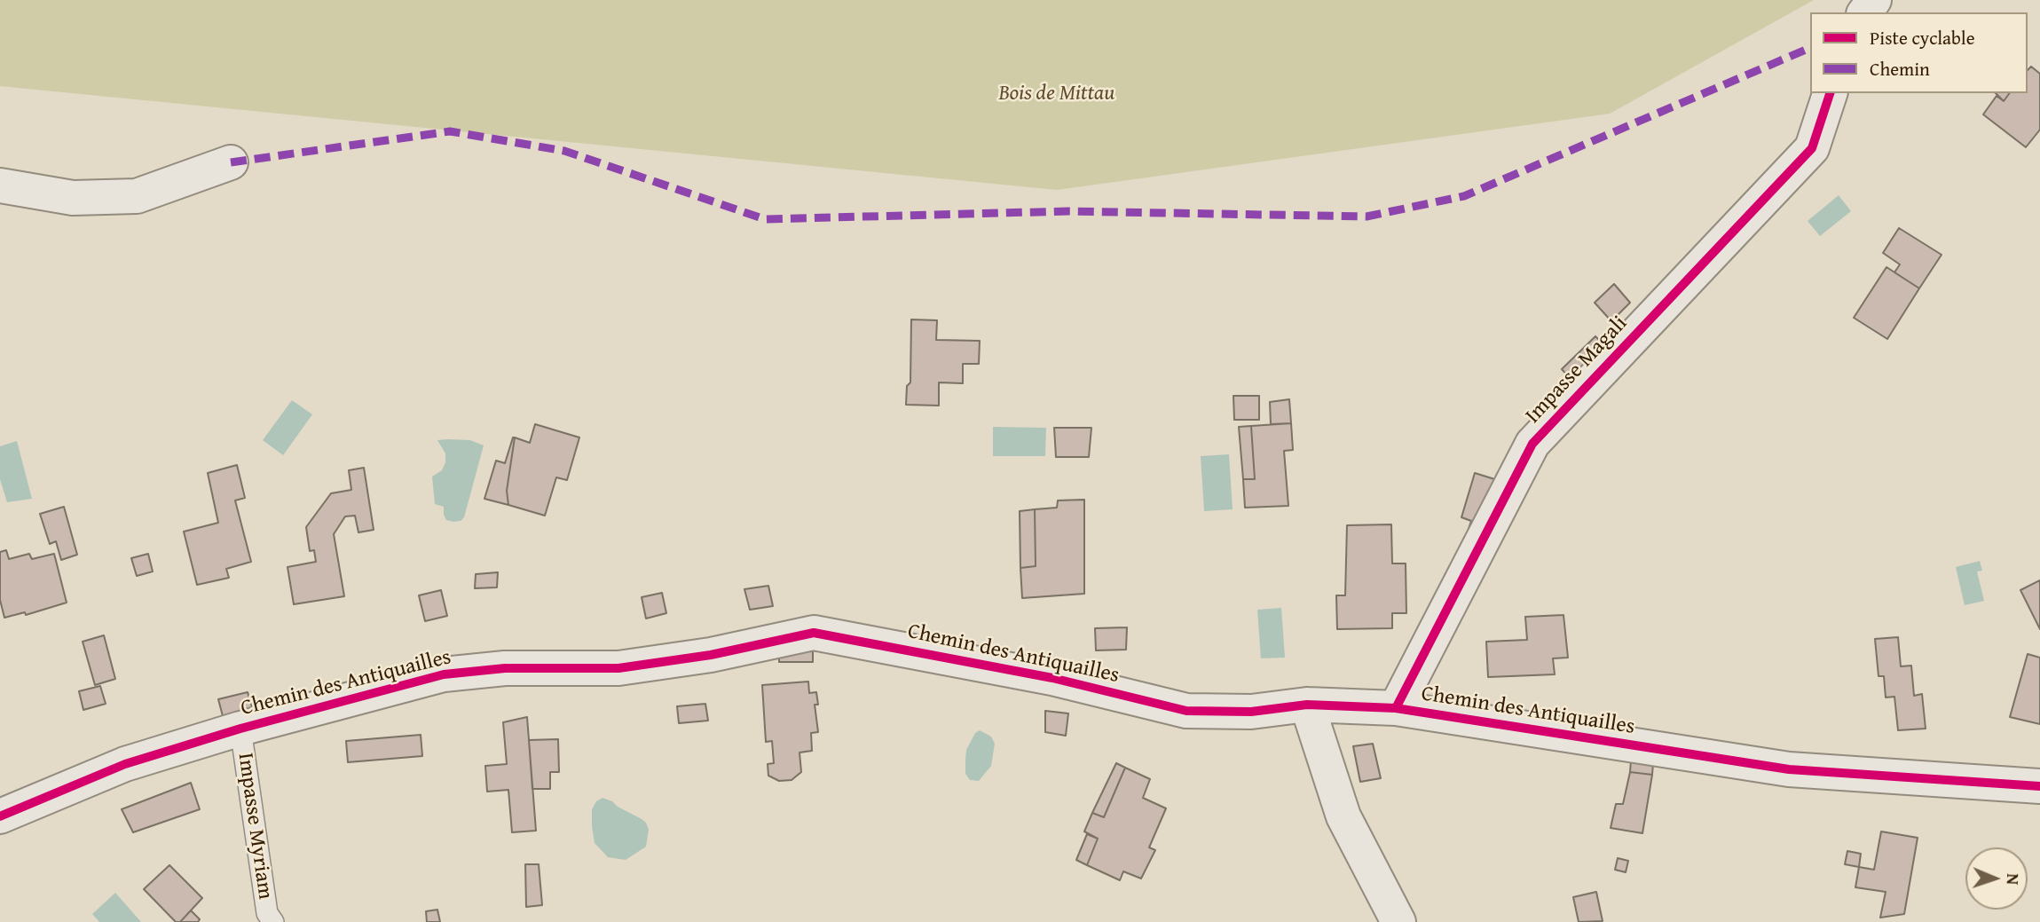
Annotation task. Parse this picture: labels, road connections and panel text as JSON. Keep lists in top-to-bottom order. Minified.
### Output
{"streets":{"street":["Impasse Magali","Chemin des Antiquailles"],"lane":["Impasse Myriam"]},"crossings":[["Impasse Magali","Chemin des Antiquailles"],["Chemin des Antiquailles","Impasse Myriam"]],"parks":["Bois de Mittau"],"legend":["Piste cyclable","Chemin"],"north":"right"}
